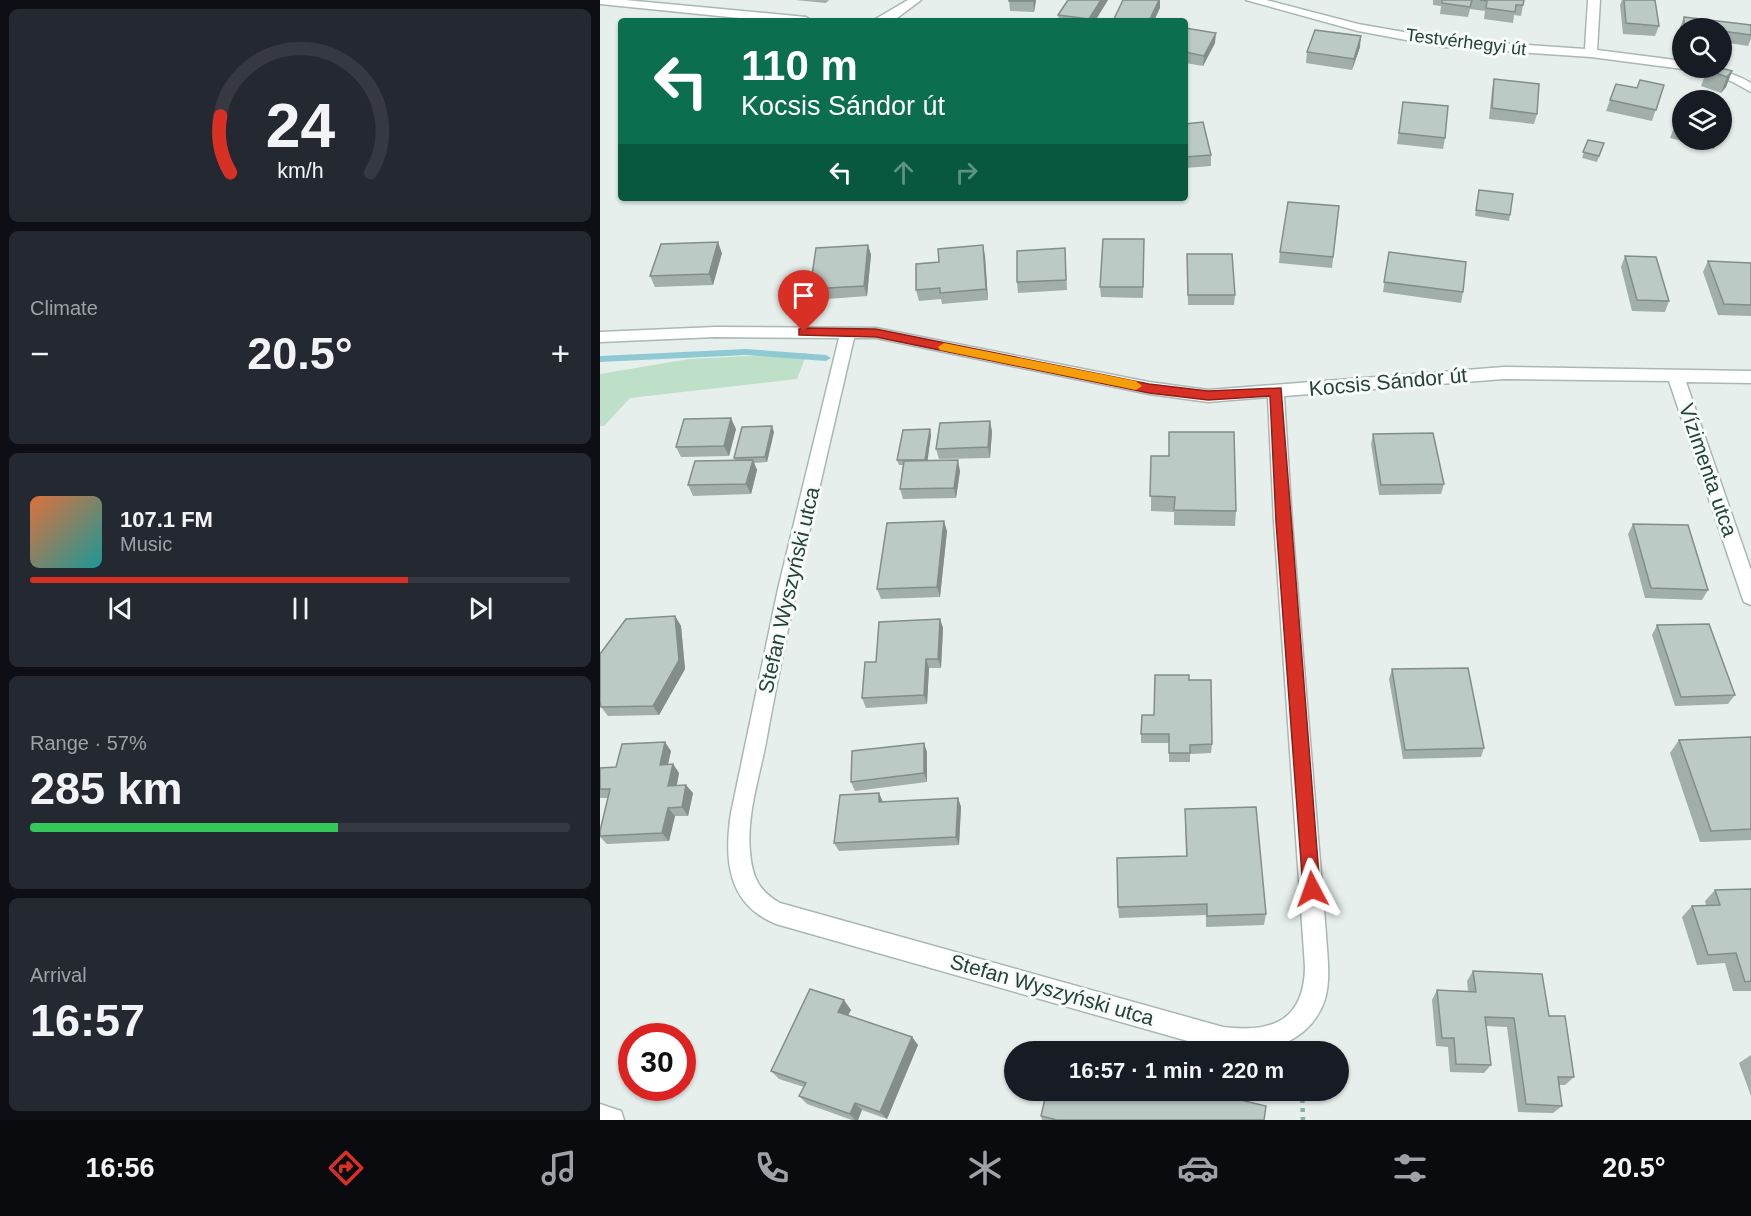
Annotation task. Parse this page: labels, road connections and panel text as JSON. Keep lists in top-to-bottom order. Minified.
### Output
{"streets":{"street":["Testvérhegyi út","Kocsis Sándor út","Vízimenta utca","Stefan Wyszyński utca"]},"crossings":[["Kocsis Sándor út","Vízimenta utca"],["Kocsis Sándor út","Stefan Wyszyński utca"]],"page":{"turn":["110 m","Kocsis Sándor út"],"tile":["Climate",["Range · 57%","285 km"],["Arrival","16:57"]],"heat":["−","20.5°","+"],"song":["107.1 FM","Music"],"limit":"30","trip":"16:57 · 1 min · 220 m","tabs":["16:56","20.5°"],"gauge":["24","km/h"]}}
